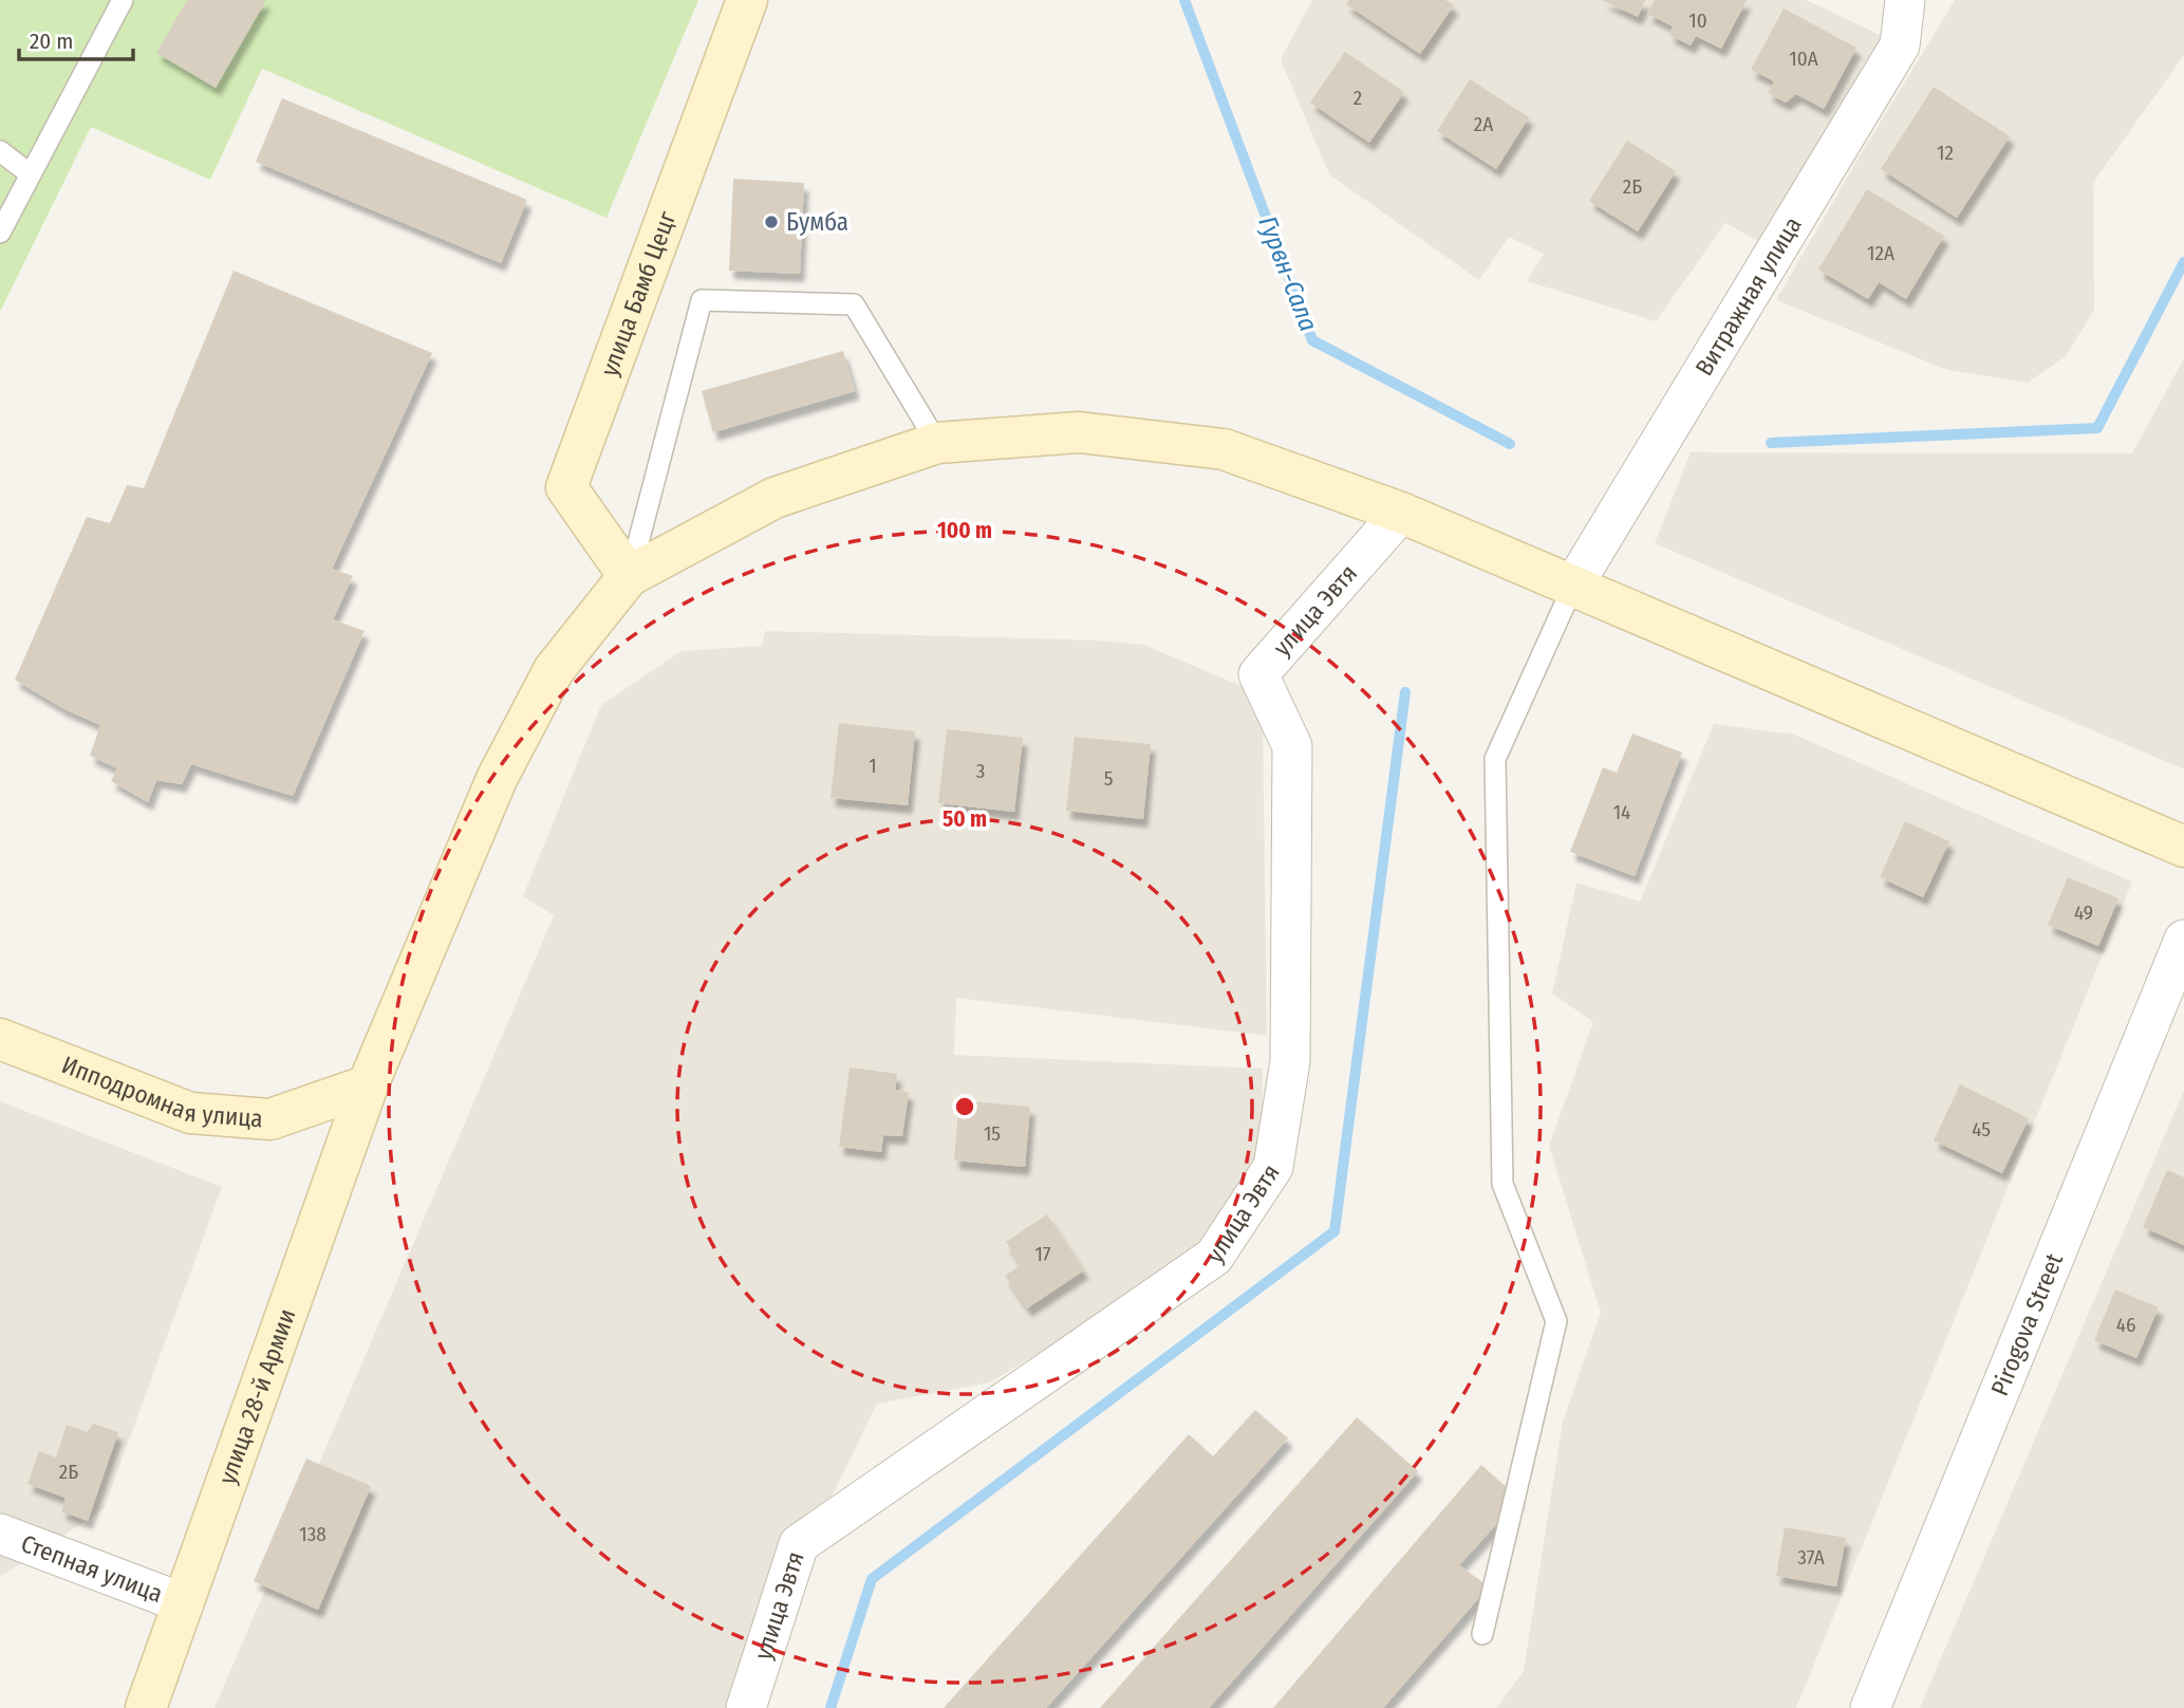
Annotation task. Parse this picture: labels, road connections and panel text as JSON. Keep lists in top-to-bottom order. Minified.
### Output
{"streets":{"main road":["улица Бамб Цецг","Ипподромная улица","улица 28-й Армии"],"street":["Витражная улица","улица Эвтя","Pirogova Street","Степная улица"]},"crossings":[["улица Бамб Цецг","улица 28-й Армии"],["Ипподромная улица","улица 28-й Армии"],["улица 28-й Армии","Степная улица"]],"water":["Гурвн-Сала"],"places":["Бумба"],"house_numbers":["10","10А","2","2А","12","2Б","12А","1","3","5","14","49","45","15","17","46","2Б","138","37А"],"scale_bar":"20 m","rings":["100 m","50 m"]}
